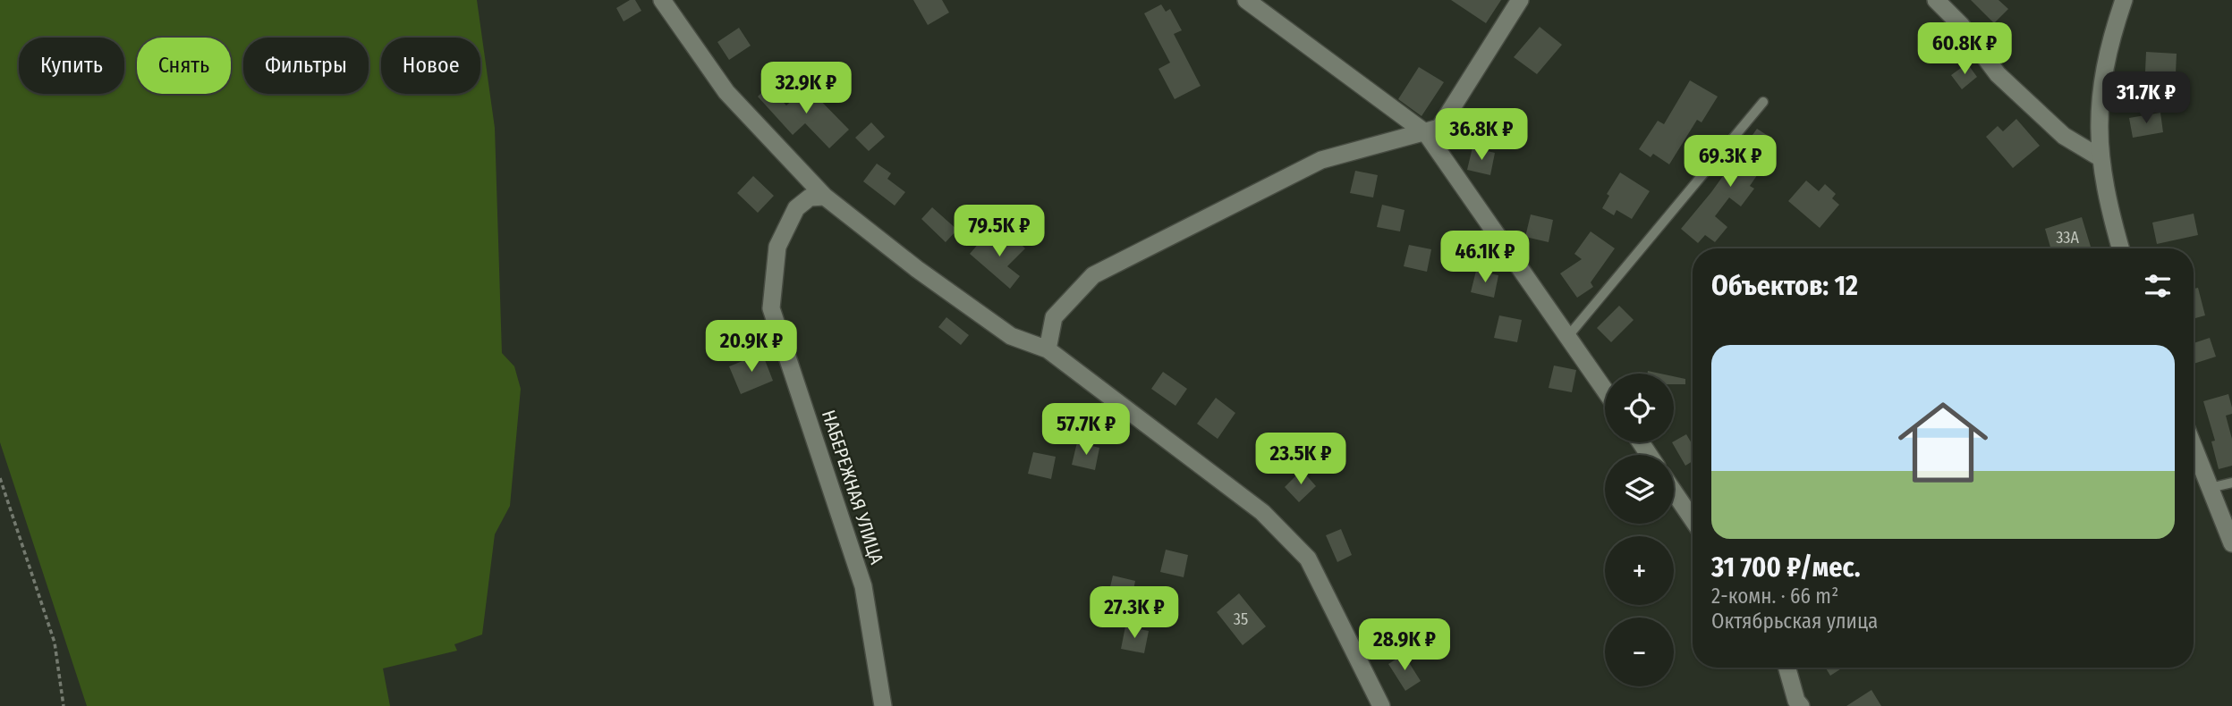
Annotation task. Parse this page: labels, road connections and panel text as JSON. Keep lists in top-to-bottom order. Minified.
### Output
{"streets":{"street":["НАБЕРЕЖНАЯ УЛИЦА"]},"house_numbers":["33А","35"],"page":{"price":["60.8K ₽","32.9K ₽","31.7K ₽","36.8K ₽","69.3K ₽","79.5K ₽","46.1K ₽","20.9K ₽","57.7K ₽","23.5K ₽","27.3K ₽","28.9K ₽"],"chip":["Купить","Снять","Фильтры","Новое"],"heading":"Объектов: 12","list":[{"name":"31 700 ₽/мес.","note":"2-комн. · 66 m² · Октябрьская улица"}],"map_buttons":["+","−"]}}
